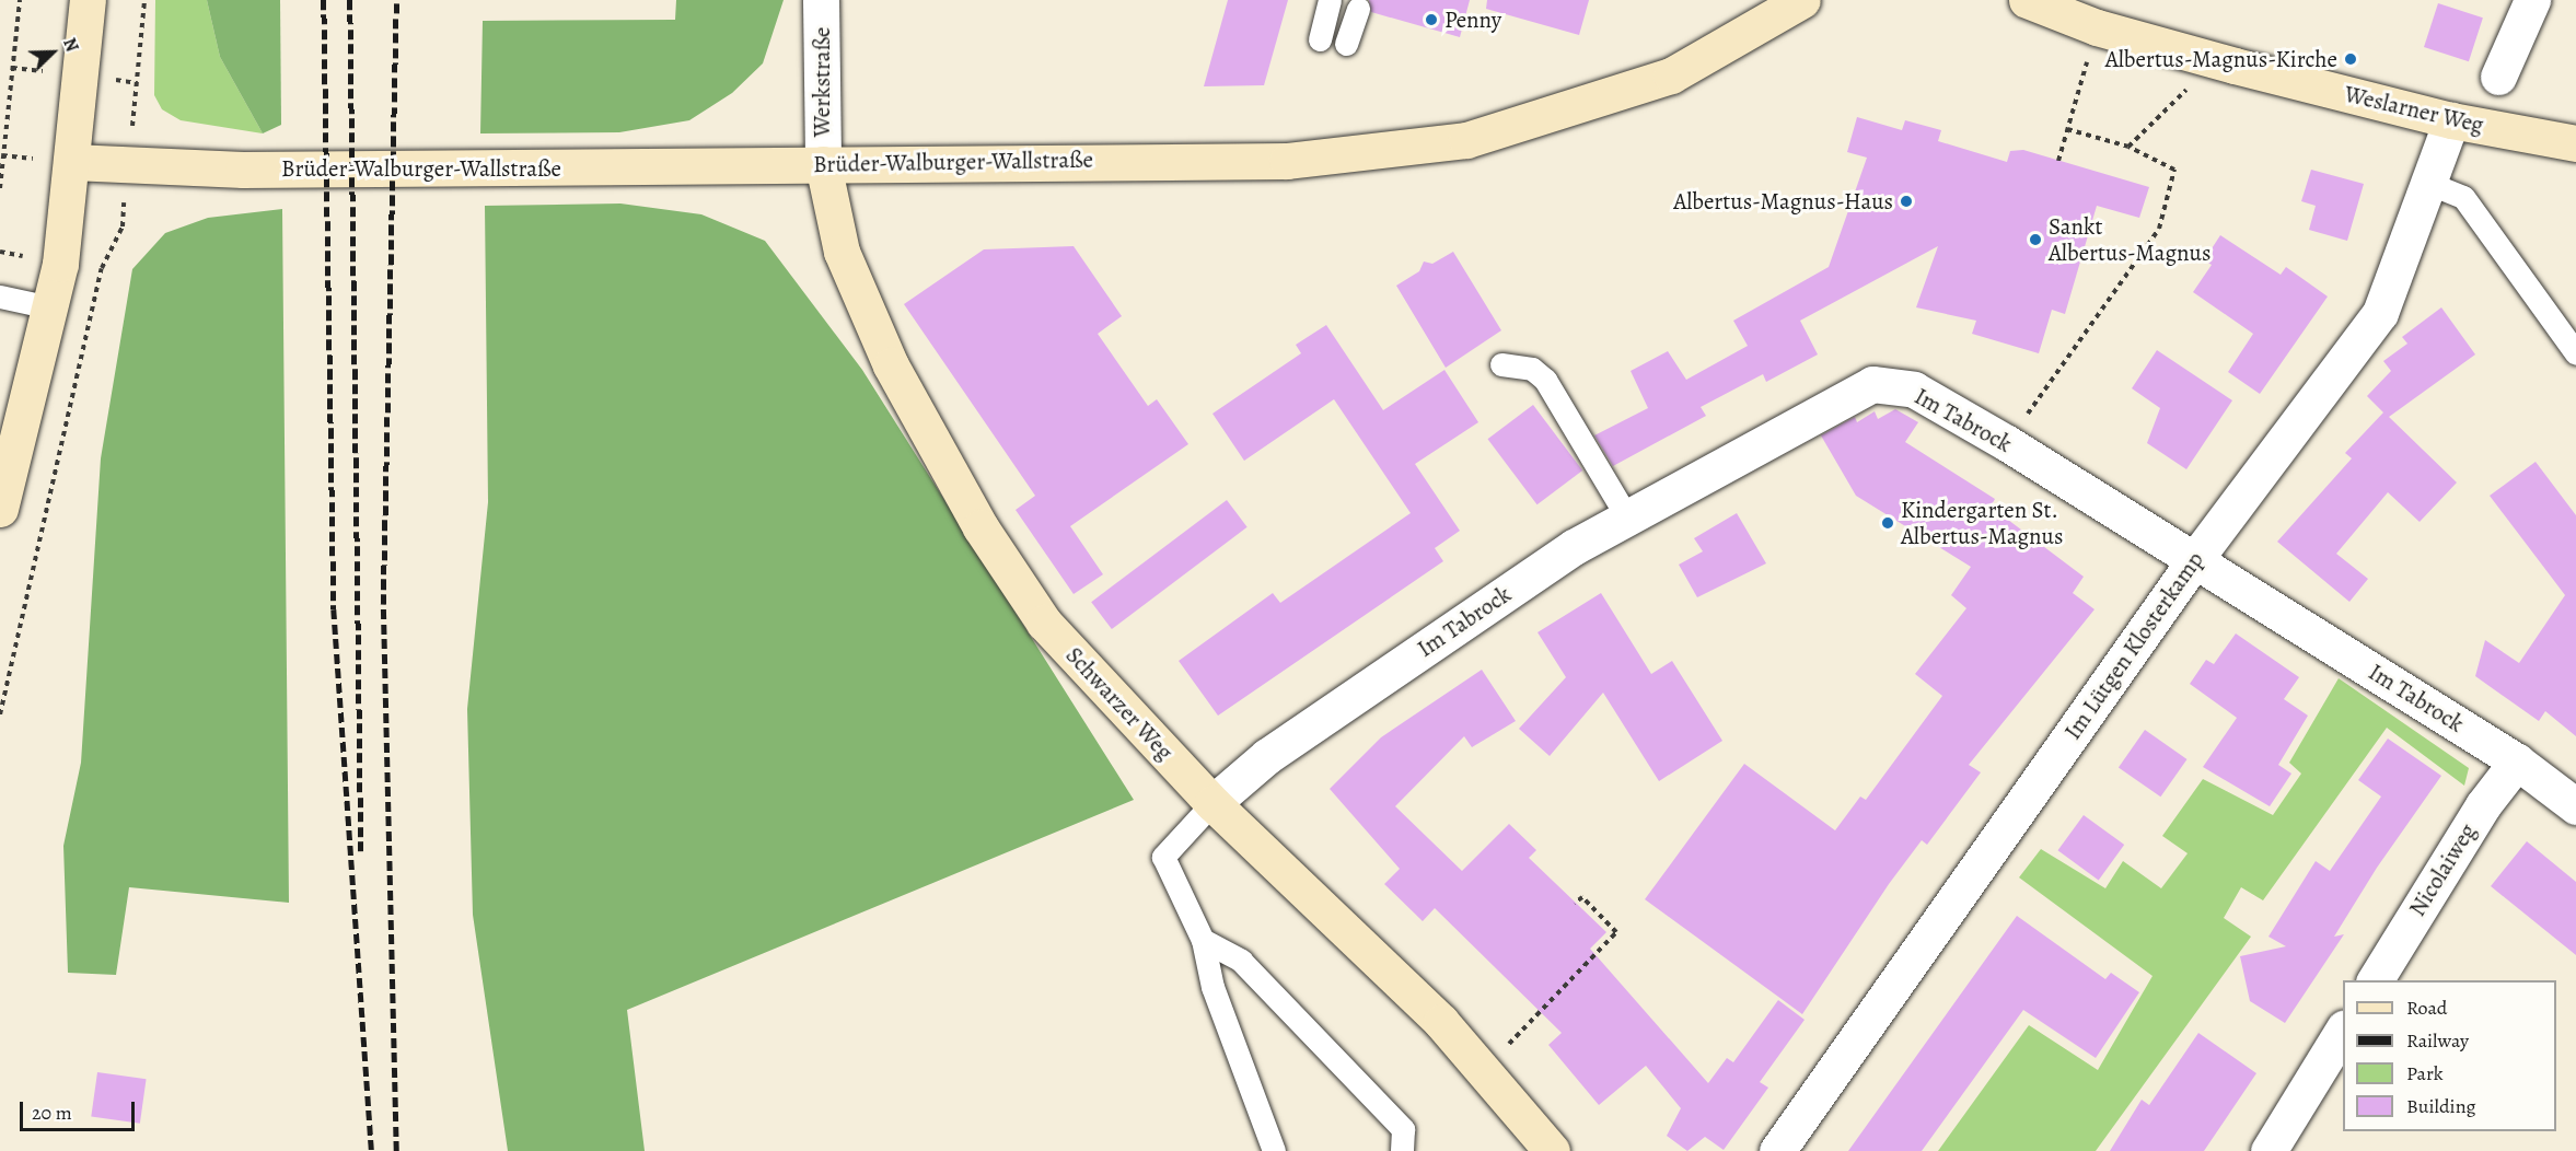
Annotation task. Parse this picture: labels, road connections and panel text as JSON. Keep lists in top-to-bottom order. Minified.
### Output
{"streets":{"street":["Werkstraße","Weslarner Weg","Brüder-Walburger-Wallstraße","Im Tabrock","Im Lütgen Klosterkamp","Schwarzer Weg","Nicolaiweg"]},"crossings":[["Werkstraße","Brüder-Walburger-Wallstraße"],["Werkstraße","Schwarzer Weg"],["Weslarner Weg","Im Lütgen Klosterkamp"],["Brüder-Walburger-Wallstraße","Schwarzer Weg"],["Im Tabrock","Im Lütgen Klosterkamp"],["Im Tabrock","Schwarzer Weg"],["Im Tabrock","Nicolaiweg"]],"places":["Penny","Albertus-Magnus-Kirche","Albertus-Magnus-Haus","Sankt Albertus-Magnus","Kindergarten St. Albertus-Magnus"],"legend":["Road","Railway","Park","Building"],"scale_bar":"20 m","north":"top right"}
